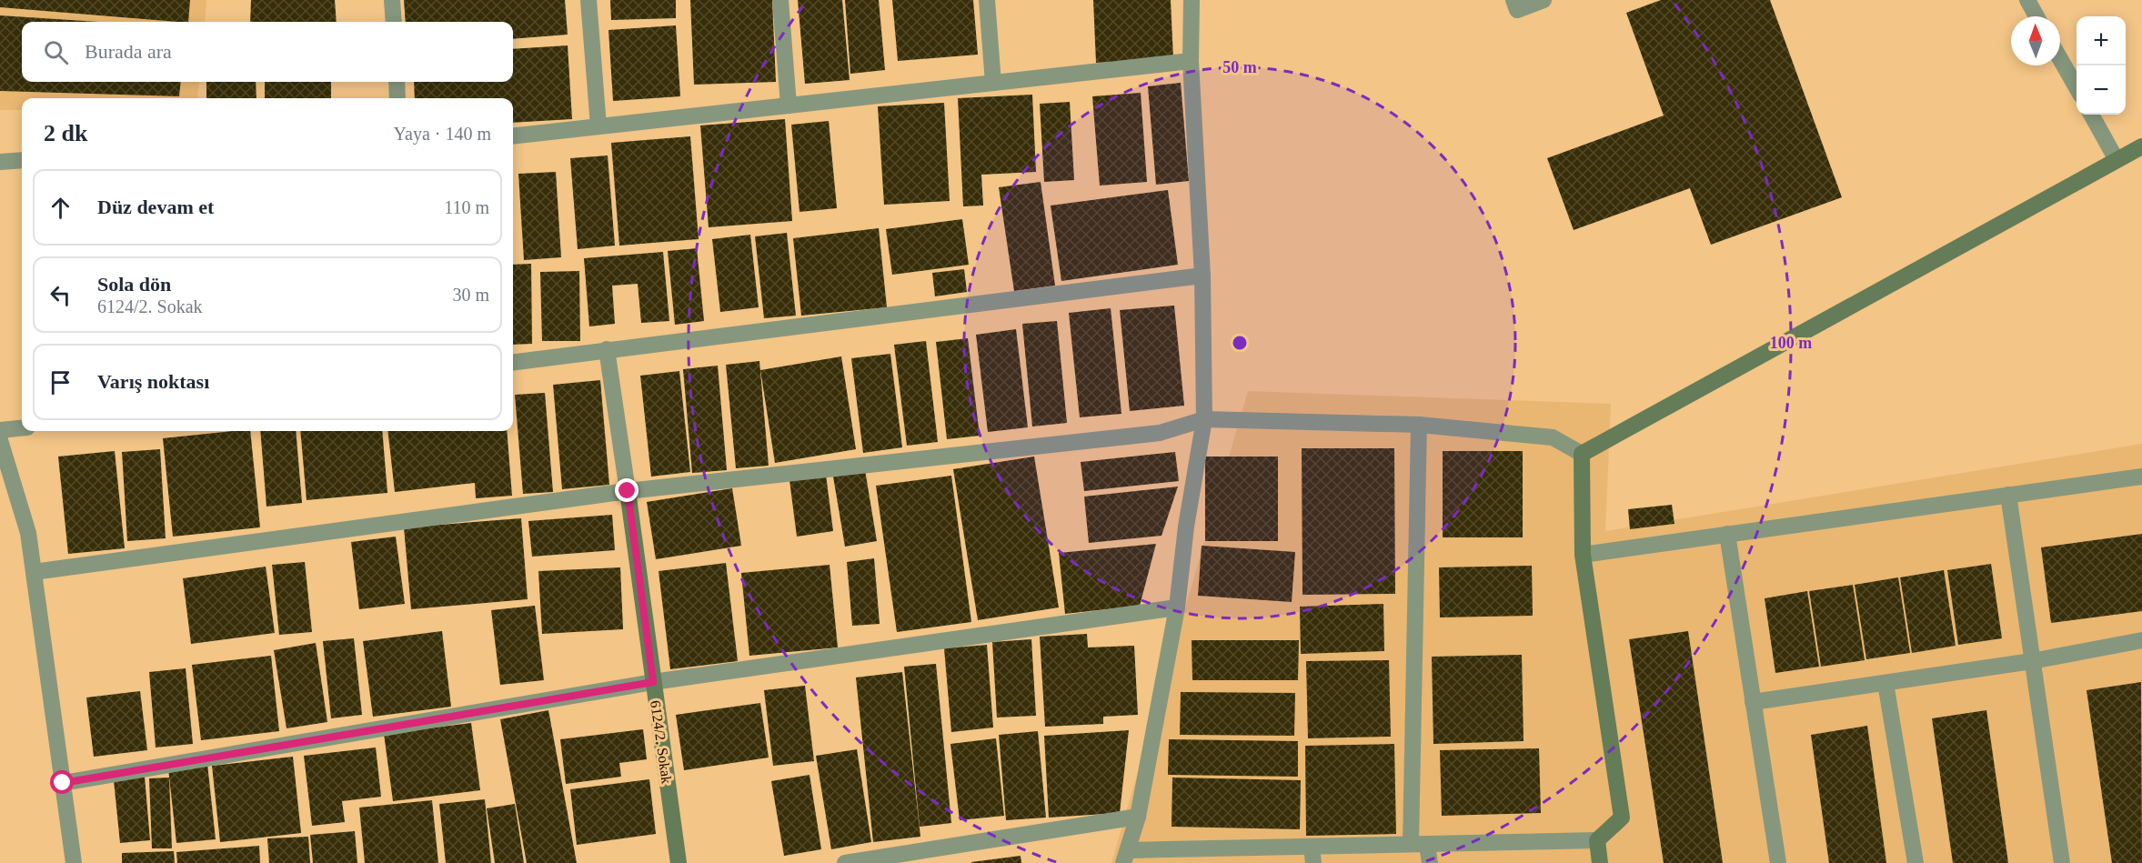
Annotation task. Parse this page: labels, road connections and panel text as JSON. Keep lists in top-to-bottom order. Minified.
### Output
{"streets":{"street":["6124/2. Sokak"]},"north":"top","page":{"map_buttons":["+","−"],"search":"Burada ara","heading":["2 dk","Yaya · 140 m"],"list":[["Düz devam et","110 m"],["Sola dön","6124/2. Sokak","30 m"],"Varış noktası"]},"rings":["50 m","100 m"]}
